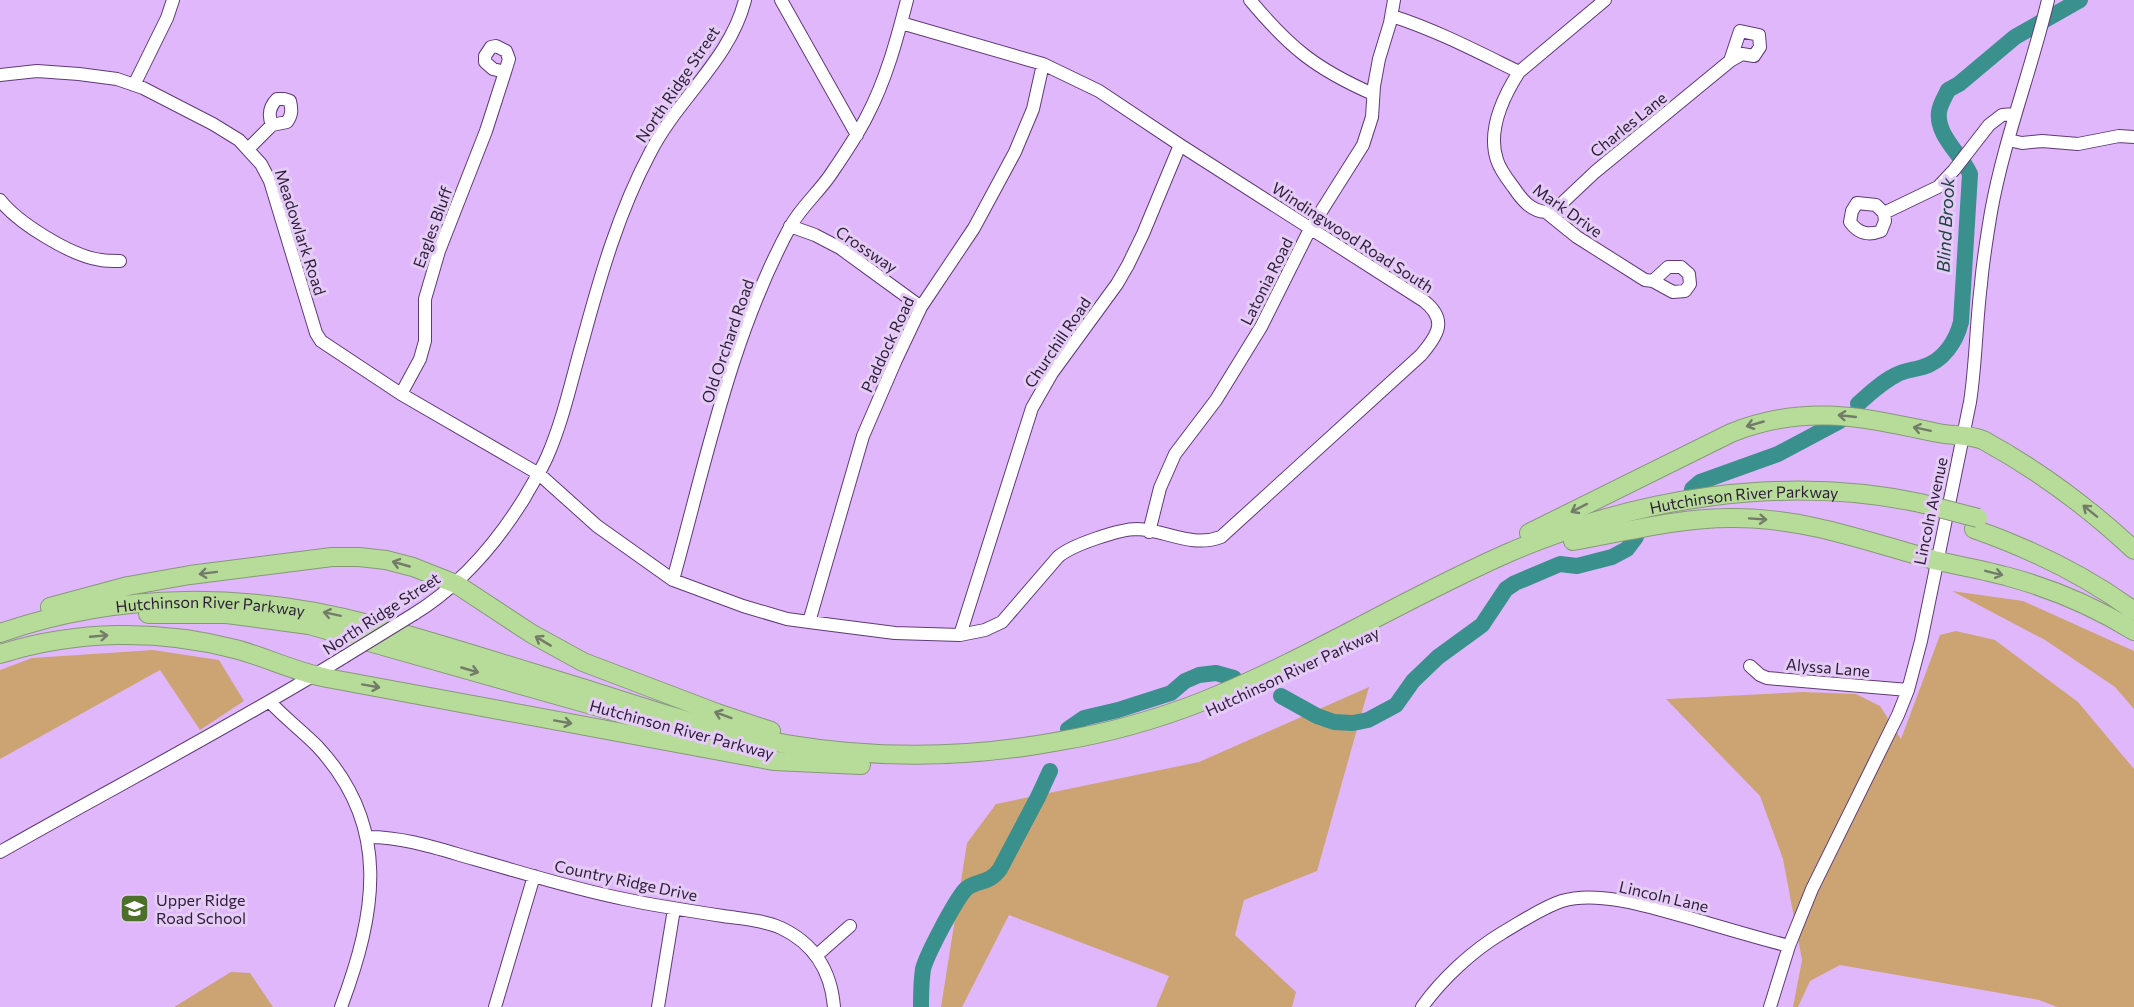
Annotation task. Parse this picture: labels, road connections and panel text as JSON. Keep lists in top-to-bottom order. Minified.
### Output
{"streets":{"highway":["Hutchinson River Parkway"],"street":["North Ridge Street","Charles Lane","Mark Drive","Eagles Bluff","Meadowlark Road","Windingwood Road South","Crossway","Latonia Road","Old Orchard Road","Churchill Road","Paddock Road","Lincoln Avenue","Alyssa Lane","Country Ridge Drive","Lincoln Lane"]},"crossings":[["North Ridge Street","Meadowlark Road"],["Charles Lane","Mark Drive"],["Eagles Bluff","Meadowlark Road"],["Meadowlark Road","Windingwood Road South"],["Meadowlark Road","Latonia Road"],["Meadowlark Road","Old Orchard Road"],["Meadowlark Road","Churchill Road"],["Meadowlark Road","Paddock Road"],["Windingwood Road South","Latonia Road"],["Windingwood Road South","Old Orchard Road"],["Windingwood Road South","Churchill Road"],["Windingwood Road South","Paddock Road"],["Crossway","Old Orchard Road"],["Crossway","Paddock Road"],["Lincoln Avenue","Alyssa Lane"],["Lincoln Avenue","Lincoln Lane"]],"water":["Blind Brook"],"places":{"school or university":["Upper Ridge Road School"]}}
